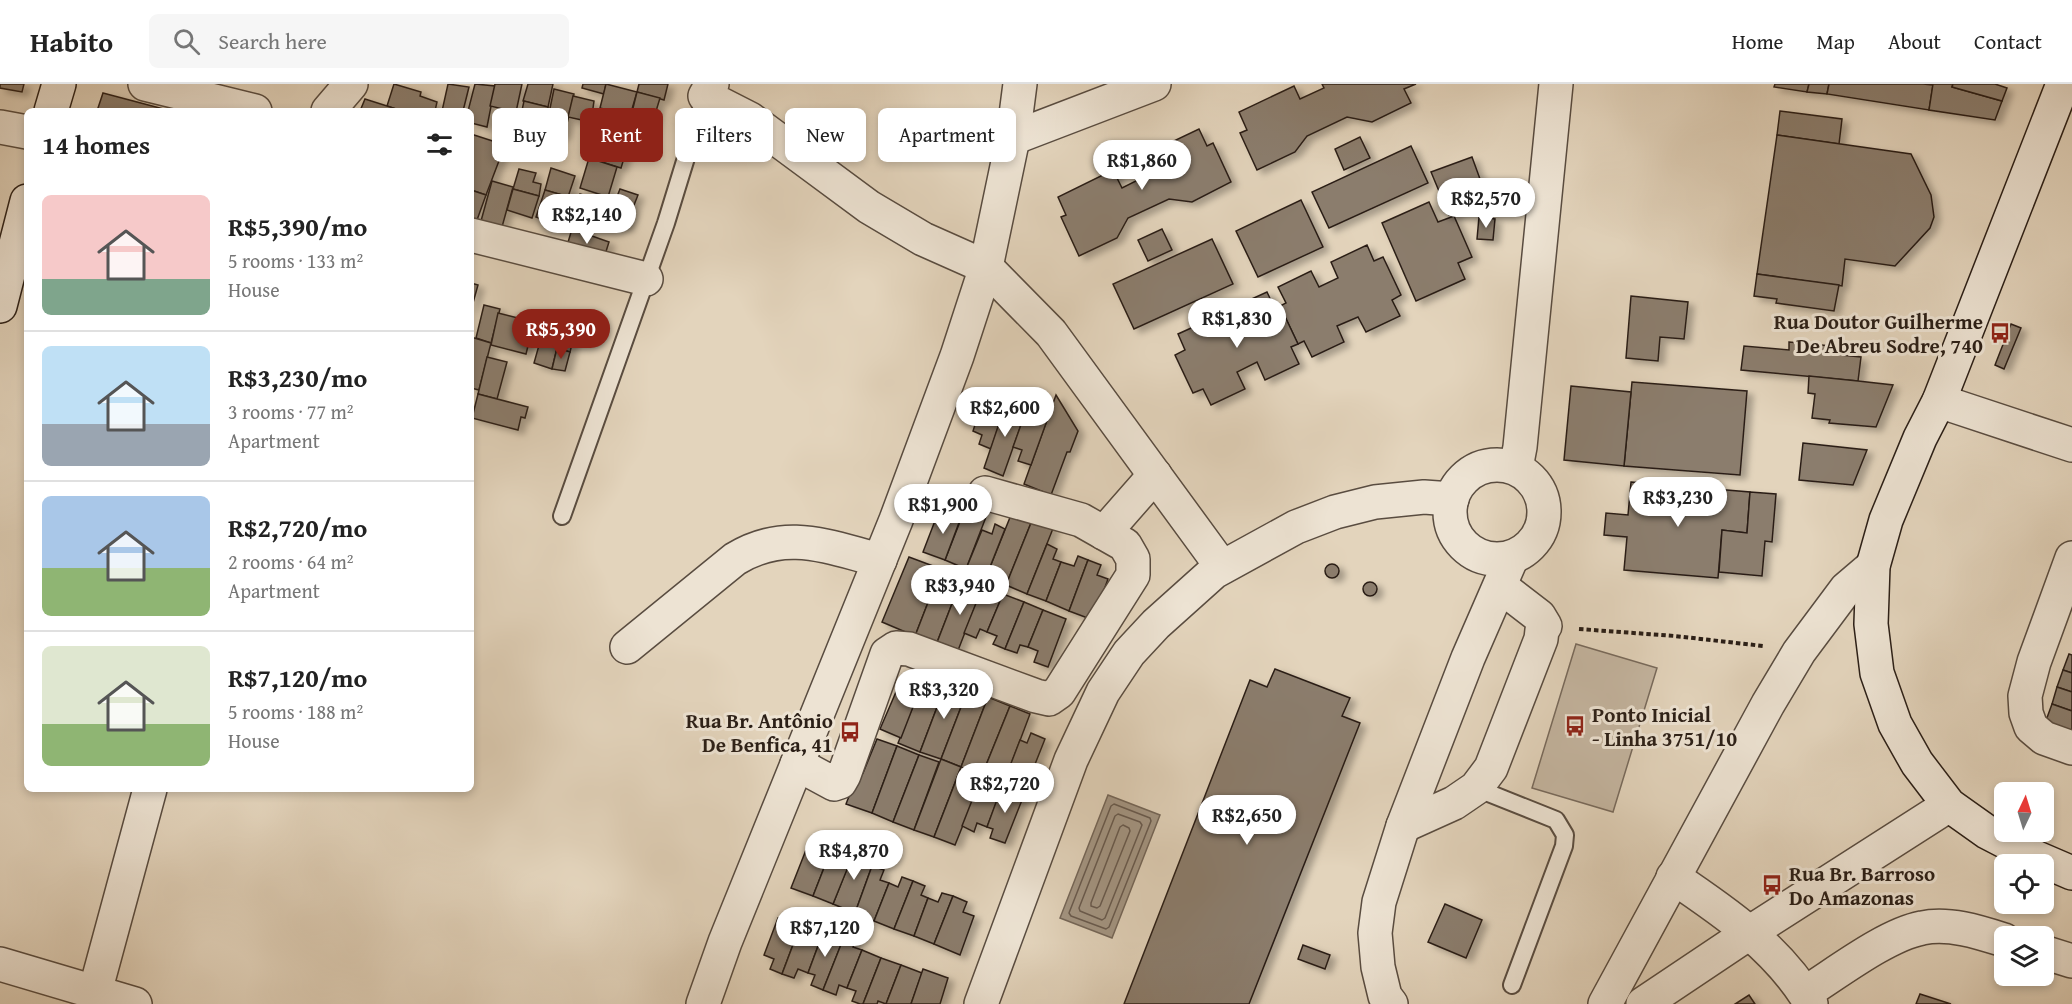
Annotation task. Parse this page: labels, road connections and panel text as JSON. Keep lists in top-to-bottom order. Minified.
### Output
{"places":{"bus stop":["Rua Doutor Guilherme De Abreu Sodre, 740","Ponto Inicial - Linha 3751/10","Rua Br. Antônio De Benfica, 41","Rua Br. Barroso Do Amazonas"]},"north":"top","page":{"header":"Habito","search":"Search here","nav":["Home","Map","About","Contact"],"chip":["Buy","Rent","Filters","New","Apartment"],"heading":"14 homes","price":["R$1,860","R$2,570","R$2,140","R$1,830","R$5,390","R$2,600","R$3,230","R$1,900","R$3,940","R$3,320","R$2,720","R$2,650","R$4,870","R$7,120"],"list":[{"name":"R$5,390/mo","note":"5 rooms · 133 m² · House"},{"name":"R$3,230/mo","note":"3 rooms · 77 m² · Apartment"},{"name":"R$2,720/mo","note":"2 rooms · 64 m² · Apartment"},{"name":"R$7,120/mo","note":"5 rooms · 188 m² · House"}]}}
